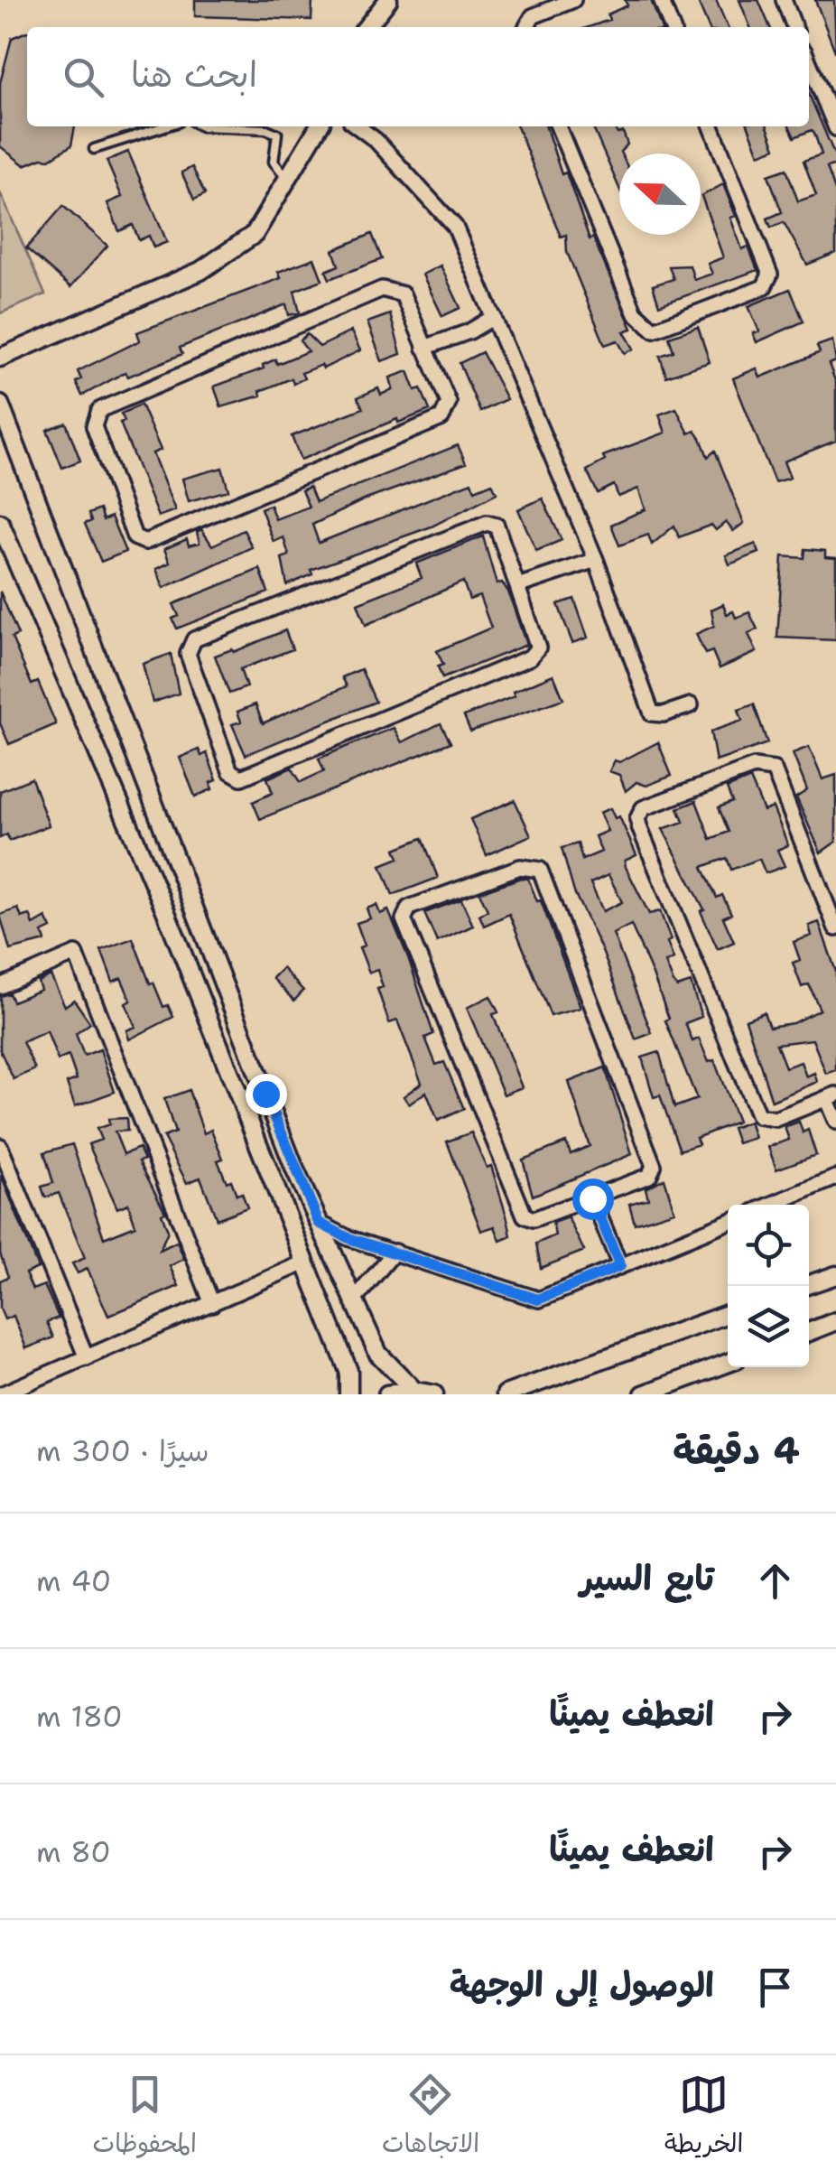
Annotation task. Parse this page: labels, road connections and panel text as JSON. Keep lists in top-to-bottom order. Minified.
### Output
{"north":"left","page":{"search":"ابحث هنا","heading":["4 دقيقة","سيرًا · 300 m"],"list":[["تابع السير","40 m"],["انعطف يمينًا","180 m"],["انعطف يمينًا","80 m"],"الوصول إلى الوجهة"],"nav":["الخريطة","الاتجاهات","المحفوظات"]}}
